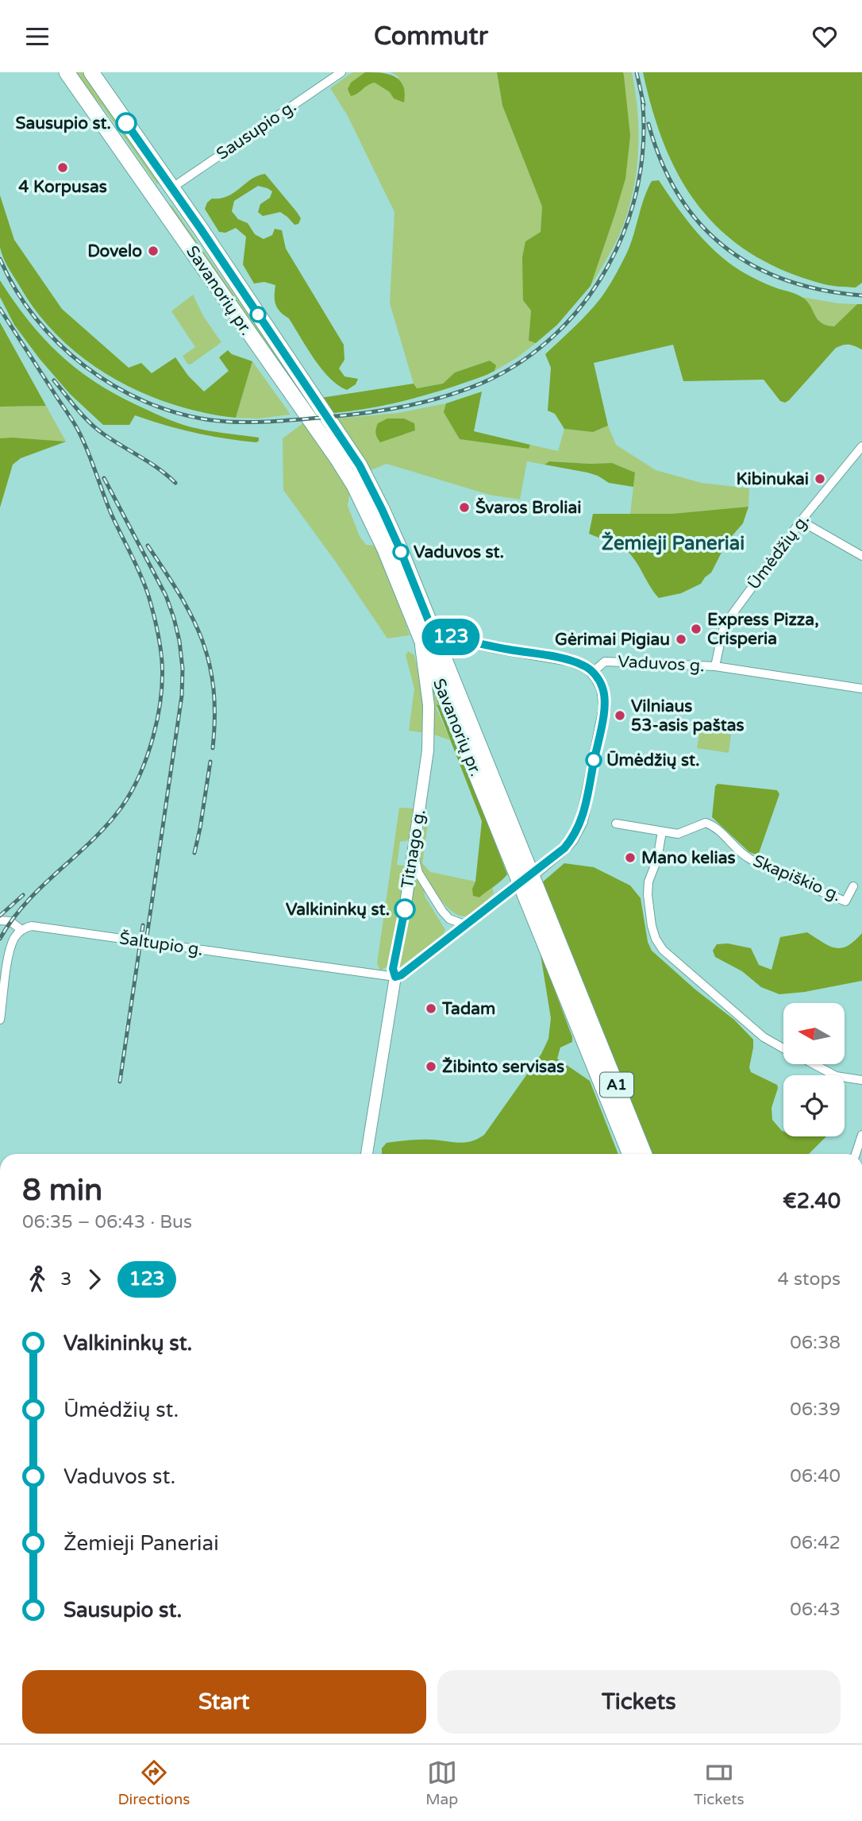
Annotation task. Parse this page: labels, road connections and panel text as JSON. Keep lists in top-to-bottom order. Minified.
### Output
{"streets":{"highway":["Savanorių pr.","A1"],"street":["Sausupio g.","Ūmėdžių g.","Vaduvos g.","Titnago g.","Skapiškio g.","Šaltupio g."]},"crossings":[["Sausupio g.","Savanorių pr."],["Savanorių pr.","Vaduvos g."],["Savanorių pr.","Titnago g."],["Ūmėdžių g.","Vaduvos g."],["Vaduvos g.","Titnago g."],["Titnago g.","Šaltupio g."]],"districts":["Žemieji Paneriai"],"places":["Sausupio st.","4 Korpusas","Dovelo","Kibinukai","Švaros Broliai","Vaduvos st.","Express Pizza, Crisperia","Gėrimai Pigiau","Vilniaus 53-asis paštas","Ūmėdžių st.","Mano kelias","Valkininkų st.","Tadam","Žibinto servisas"],"lines":["bus line 123"],"north":"left","page":{"header":"Commutr","on_map":"123","heading":["8 min","06:35 – 06:43 · Bus","€2.40"],"legs":["3","123","4 stops"],"list":[{"name":"Valkininkų st.","value":"06:38"},{"name":"Ūmėdžių st.","value":"06:39"},{"name":"Vaduvos st.","value":"06:40"},{"name":"Žemieji Paneriai","value":"06:42"},{"name":"Sausupio st.","value":"06:43"}],"buttons":["Start","Tickets"],"tabs":["Directions","Map","Tickets"]}}
